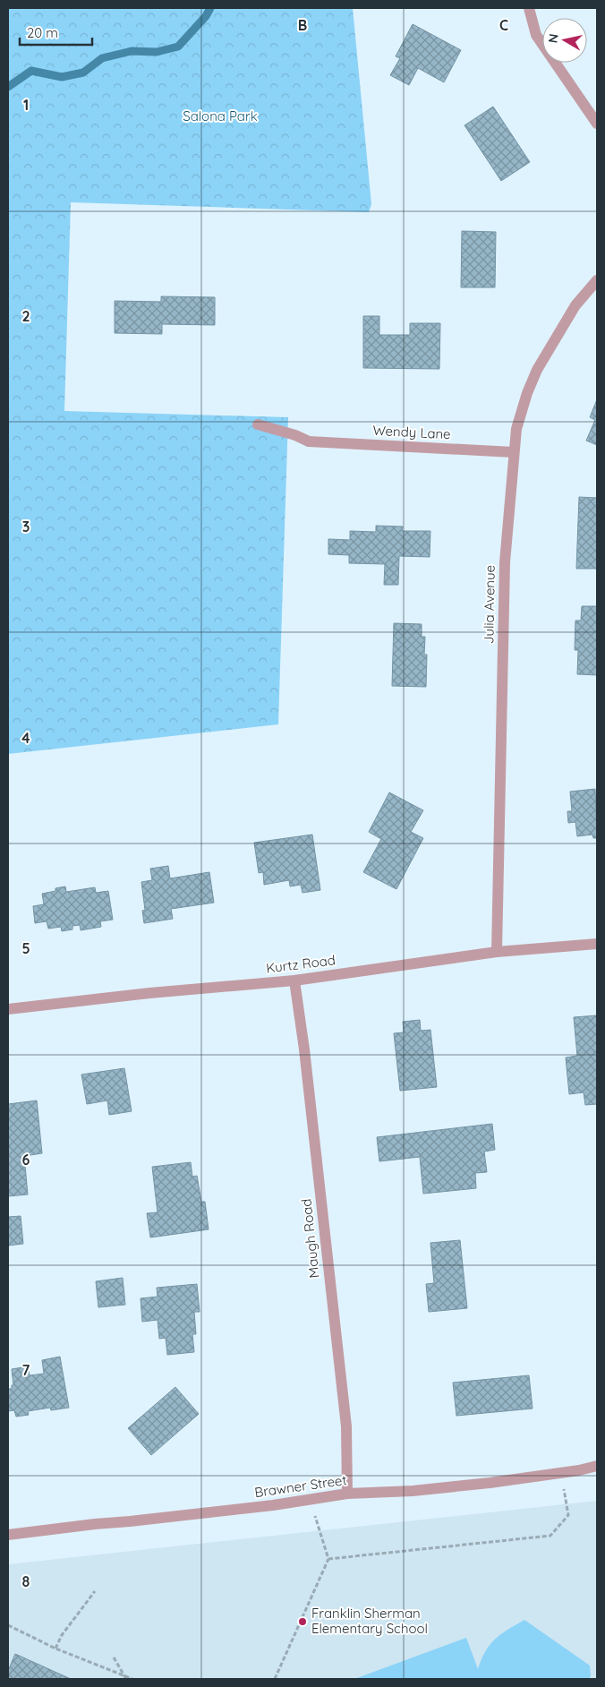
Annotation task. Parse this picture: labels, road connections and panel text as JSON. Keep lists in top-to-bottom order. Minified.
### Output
{"streets":{"street":["Wendy Lane","Julia Avenue","Kurtz Road","Maugh Road","Brawner Street"]},"crossings":[["Wendy Lane","Julia Avenue"],["Julia Avenue","Kurtz Road"],["Kurtz Road","Maugh Road"],["Maugh Road","Brawner Street"]],"parks":["Salona Park"],"places":["Franklin Sherman Elementary School"],"scale_bar":"20 m","north":"left","grid":{"columns":["B","C"],"rows":["1","2","3","4","5","6","7","8"]}}
